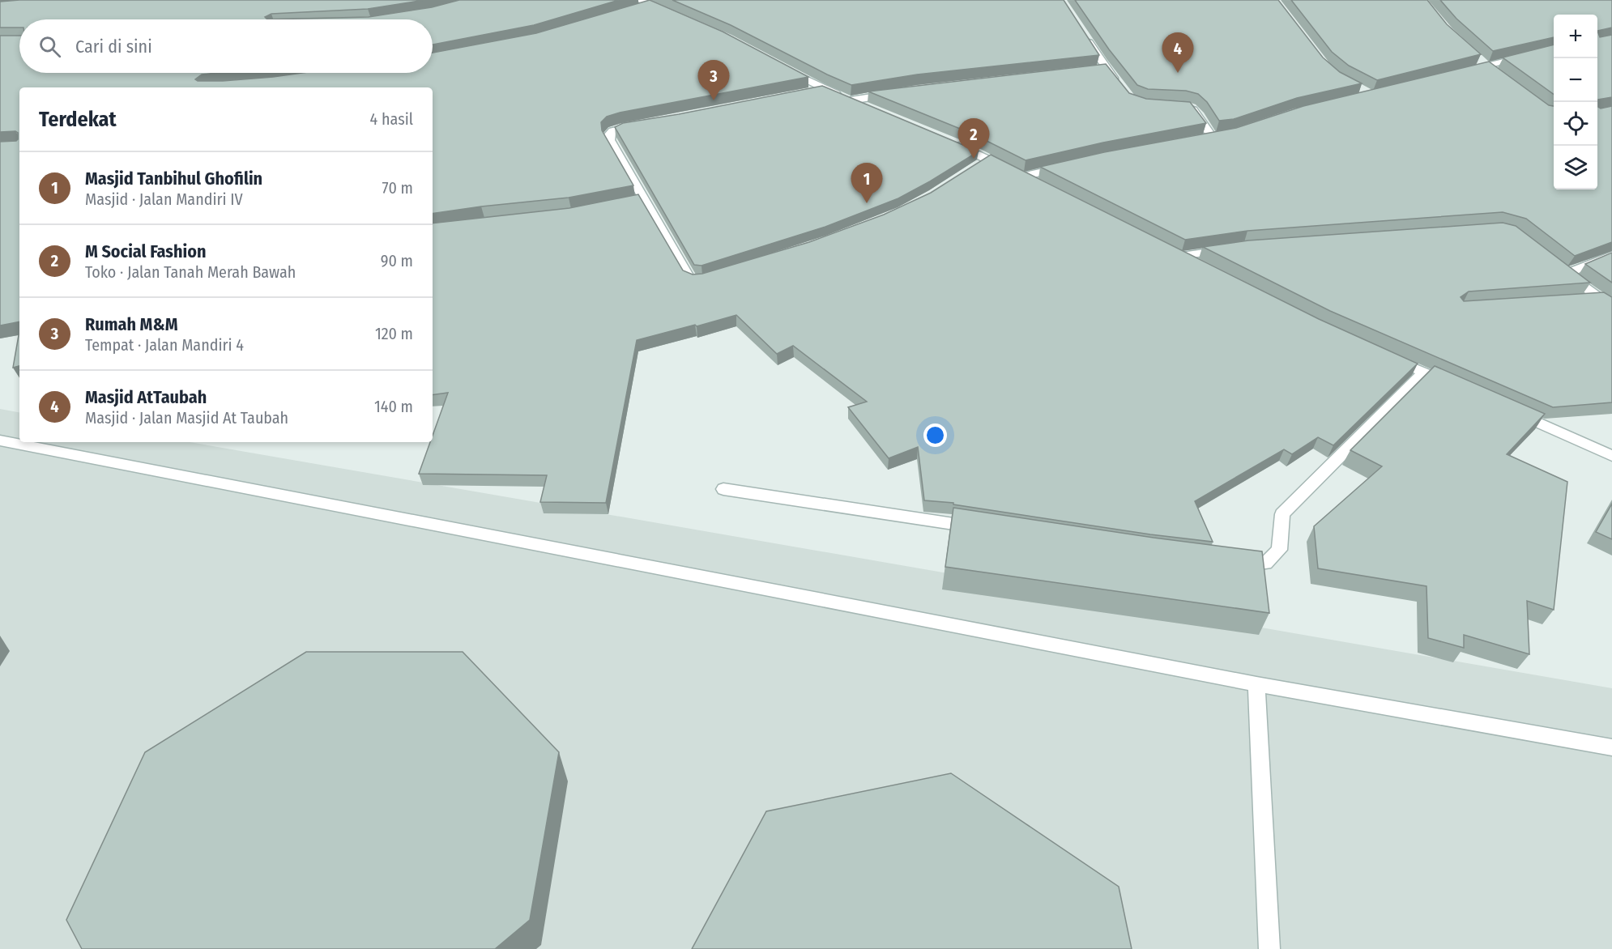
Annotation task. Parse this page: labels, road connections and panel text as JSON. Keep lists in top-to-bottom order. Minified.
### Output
{"page":{"map_buttons":["+","−"],"search":"Cari di sini","pins":["4","3","2","1"],"heading":["Terdekat","4 hasil"],"list":[{"mark":"1","name":"Masjid Tanbihul Ghofilin","note":"Masjid · Jalan Mandiri IV","value":"70 m"},{"mark":"2","name":"M Social Fashion","note":"Toko · Jalan Tanah Merah Bawah","value":"90 m"},{"mark":"3","name":"Rumah M&M","note":"Tempat · Jalan Mandiri 4","value":"120 m"},{"mark":"4","name":"Masjid AtTaubah","note":"Masjid · Jalan Masjid At Taubah","value":"140 m"}]}}
